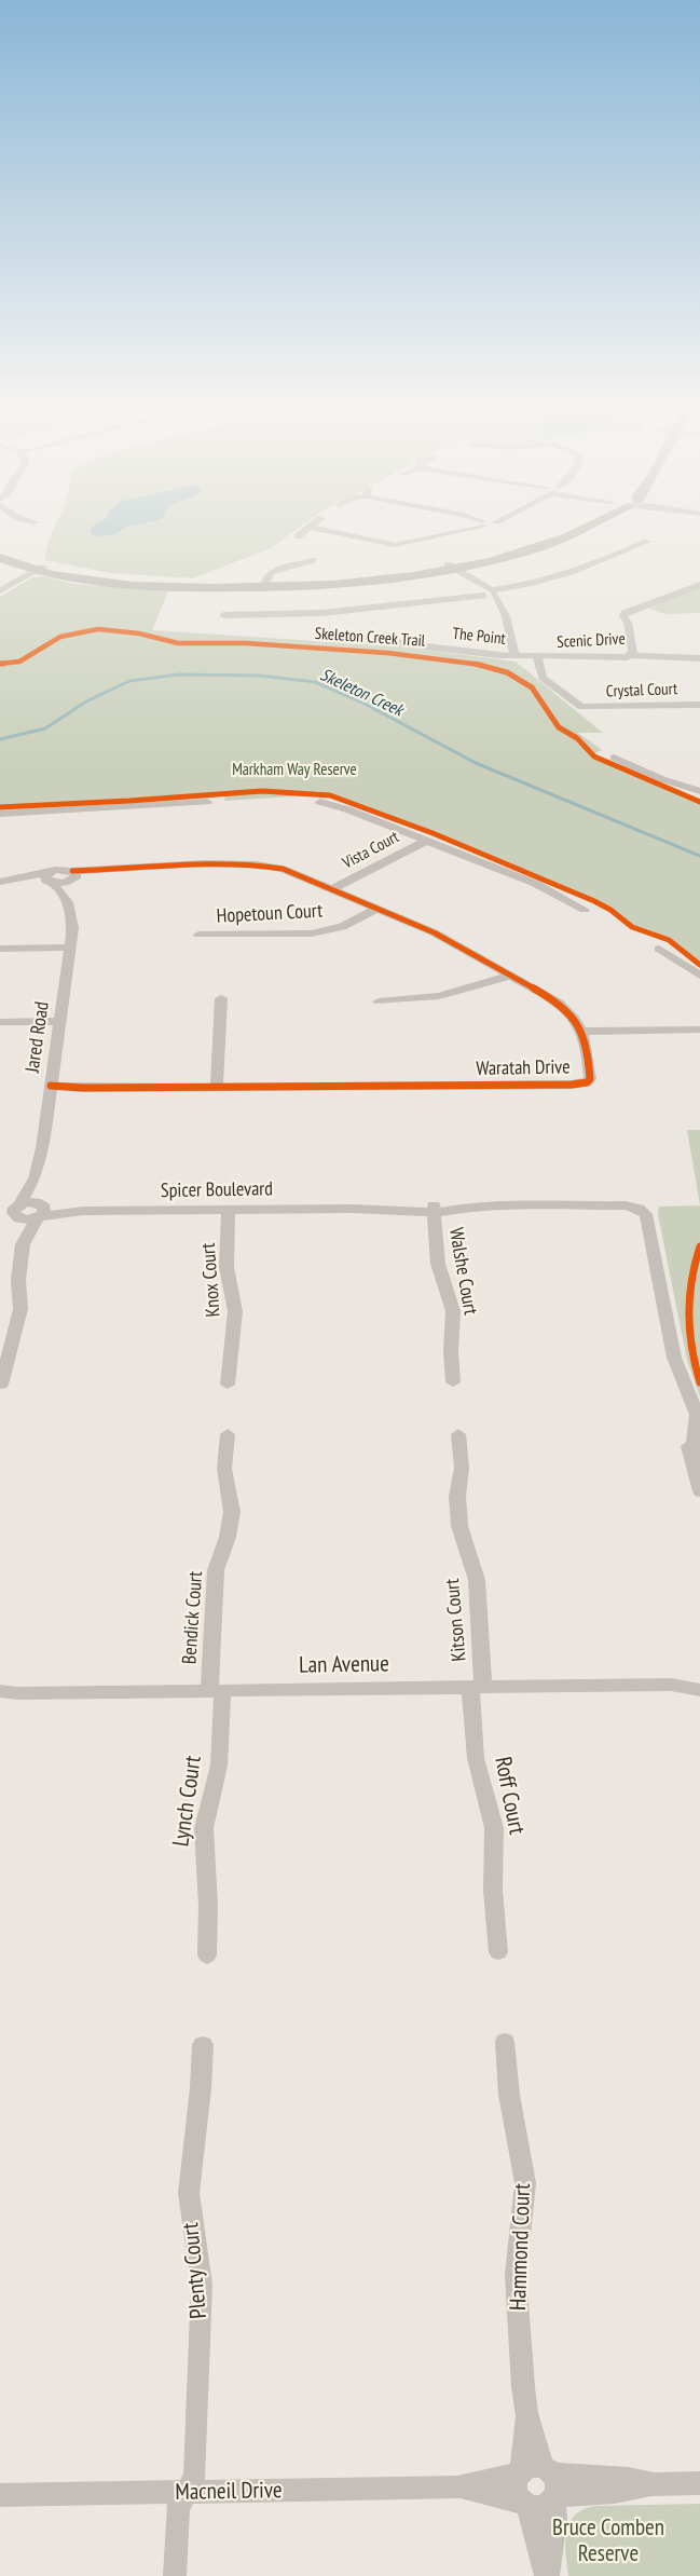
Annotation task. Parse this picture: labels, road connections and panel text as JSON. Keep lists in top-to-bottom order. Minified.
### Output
{"streets":{"street":["The Point","Scenic Drive","Crystal Court","Vista Court","Hopetoun Court","Jared Road","Waratah Drive","Spicer Boulevard","Walshe Court","Knox Court","Bendick Court","Kitson Court","Lan Avenue","Roff Court","Lynch Court","Hammond Court","Plenty Court","Macneil Drive"],"cycle path":["Skeleton Creek Trail"]},"crossings":[["The Point","Scenic Drive"],["Scenic Drive","Crystal Court"],["Vista Court","Waratah Drive"],["Hopetoun Court","Waratah Drive"],["Jared Road","Waratah Drive"],["Jared Road","Spicer Boulevard"],["Spicer Boulevard","Walshe Court"],["Spicer Boulevard","Knox Court"],["Bendick Court","Lan Avenue"],["Bendick Court","Lynch Court"],["Kitson Court","Lan Avenue"],["Kitson Court","Roff Court"],["Lan Avenue","Roff Court"],["Lan Avenue","Lynch Court"],["Hammond Court","Macneil Drive"],["Plenty Court","Macneil Drive"]],"water":["Skeleton Creek"],"parks":["Markham Way Reserve","Bruce Comben Reserve"]}
